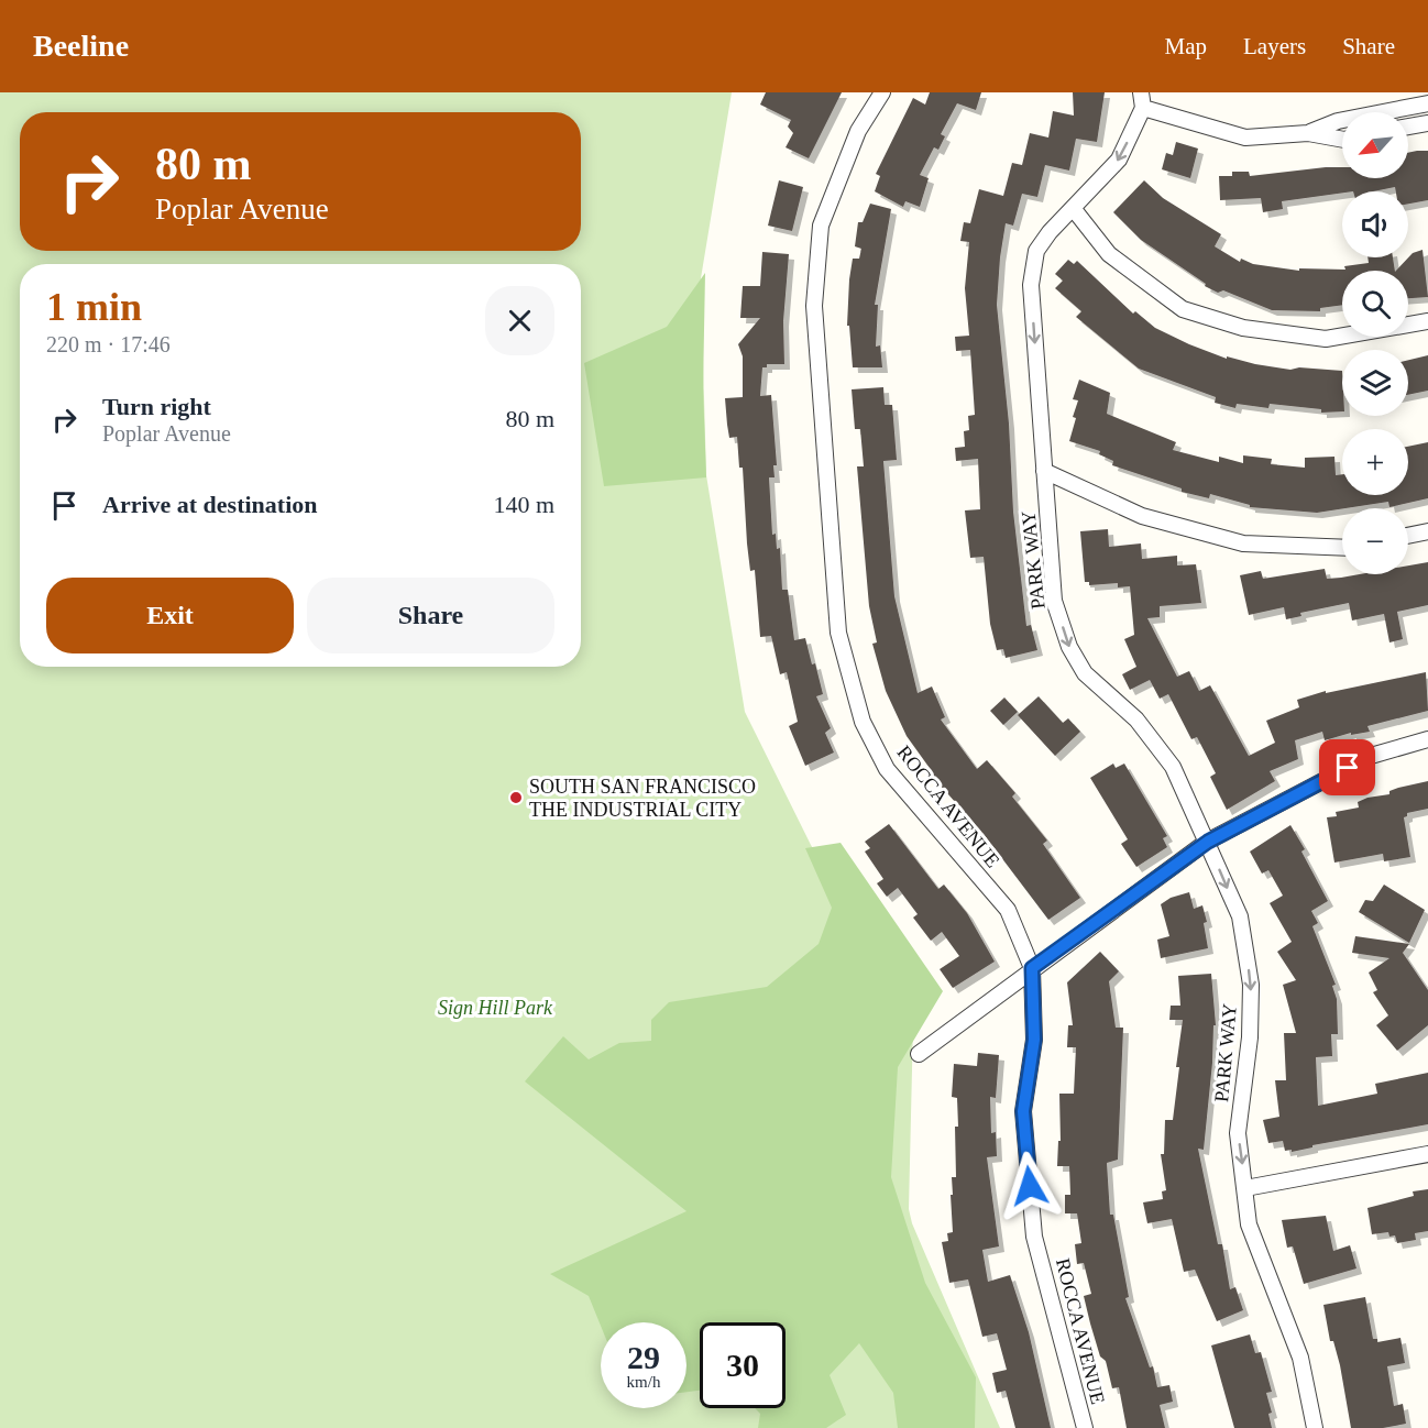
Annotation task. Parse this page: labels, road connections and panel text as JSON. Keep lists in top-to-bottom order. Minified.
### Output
{"streets":{"street":["PARK WAY","ROCCA AVENUE"]},"one_way":["PARK WAY"],"parks":["Sign Hill Park"],"places":["SOUTH SAN FRANCISCO THE INDUSTRIAL CITY"],"north":"bottom left","page":{"header":"Beeline","nav":["Map","Layers","Share"],"map_buttons":["+","−"],"turn":["80 m","Poplar Avenue"],"heading":["1 min","220 m · 17:46"],"list":[{"name":"Turn right","note":"Poplar Avenue","value":"80 m"},{"name":"Arrive at destination","value":"140 m"}],"buttons":["Exit","Share"],"speed":"29 km/h","limit":"30"}}
